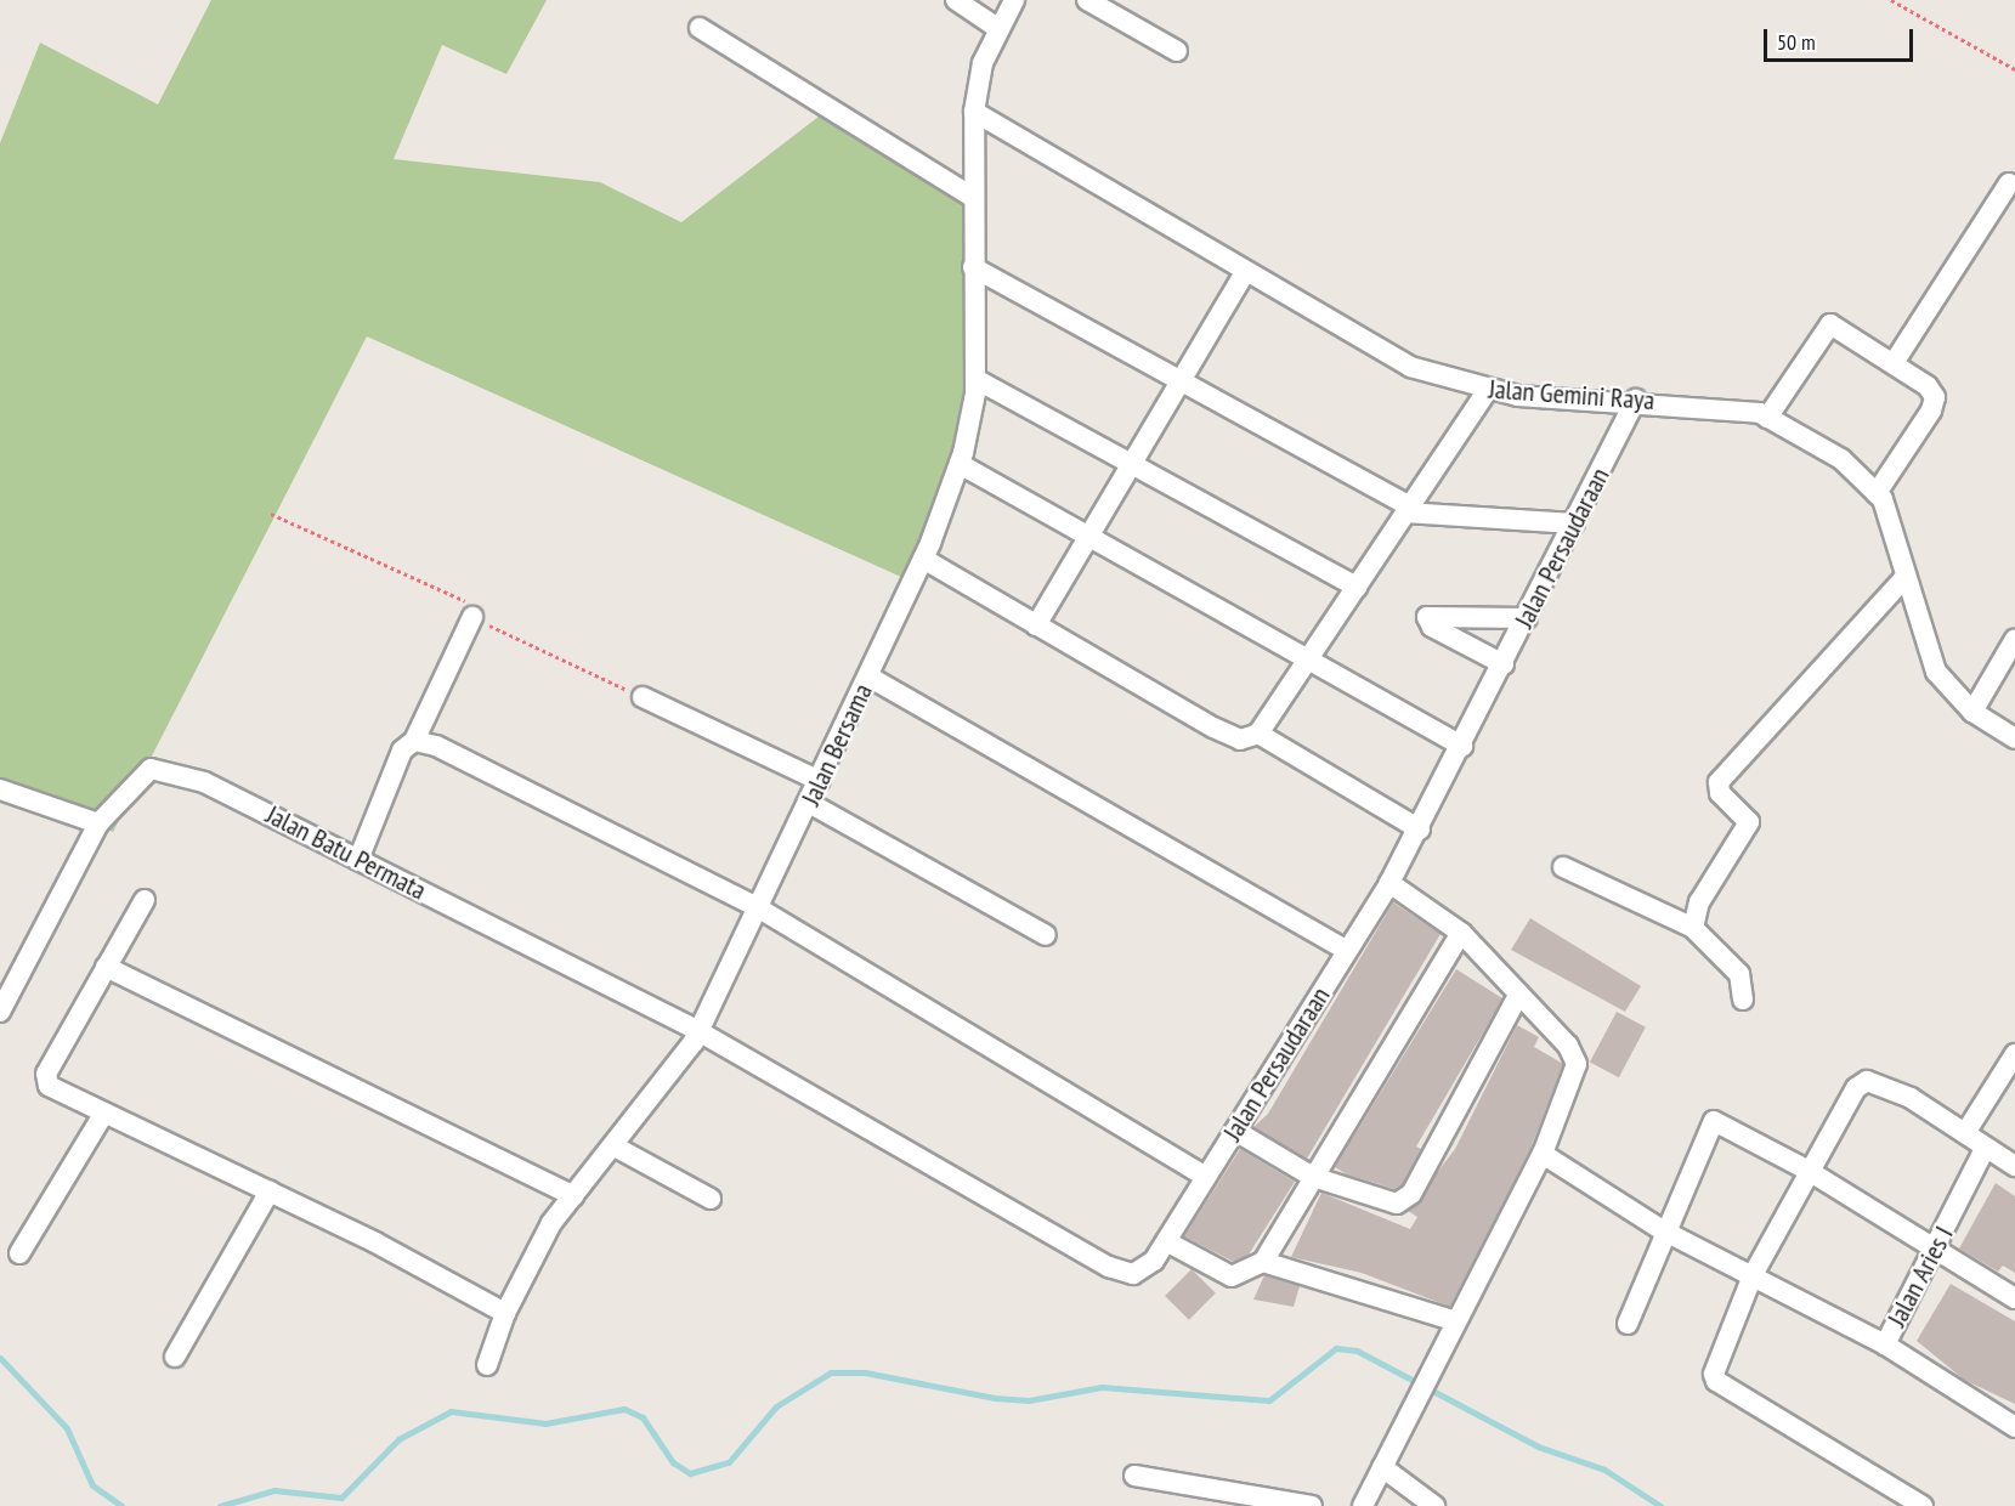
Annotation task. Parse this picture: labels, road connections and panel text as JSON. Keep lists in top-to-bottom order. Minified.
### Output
{"streets":{"street":["Jalan Gemini Raya","Jalan Persaudaraan","Jalan Bersama","Jalan Batu Permata","Jalan Aries I"]},"crossings":[["Jalan Gemini Raya","Jalan Persaudaraan"],["Jalan Gemini Raya","Jalan Bersama"],["Jalan Persaudaraan","Jalan Bersama"],["Jalan Persaudaraan","Jalan Batu Permata"],["Jalan Bersama","Jalan Batu Permata"]],"scale_bar":"50 m"}
